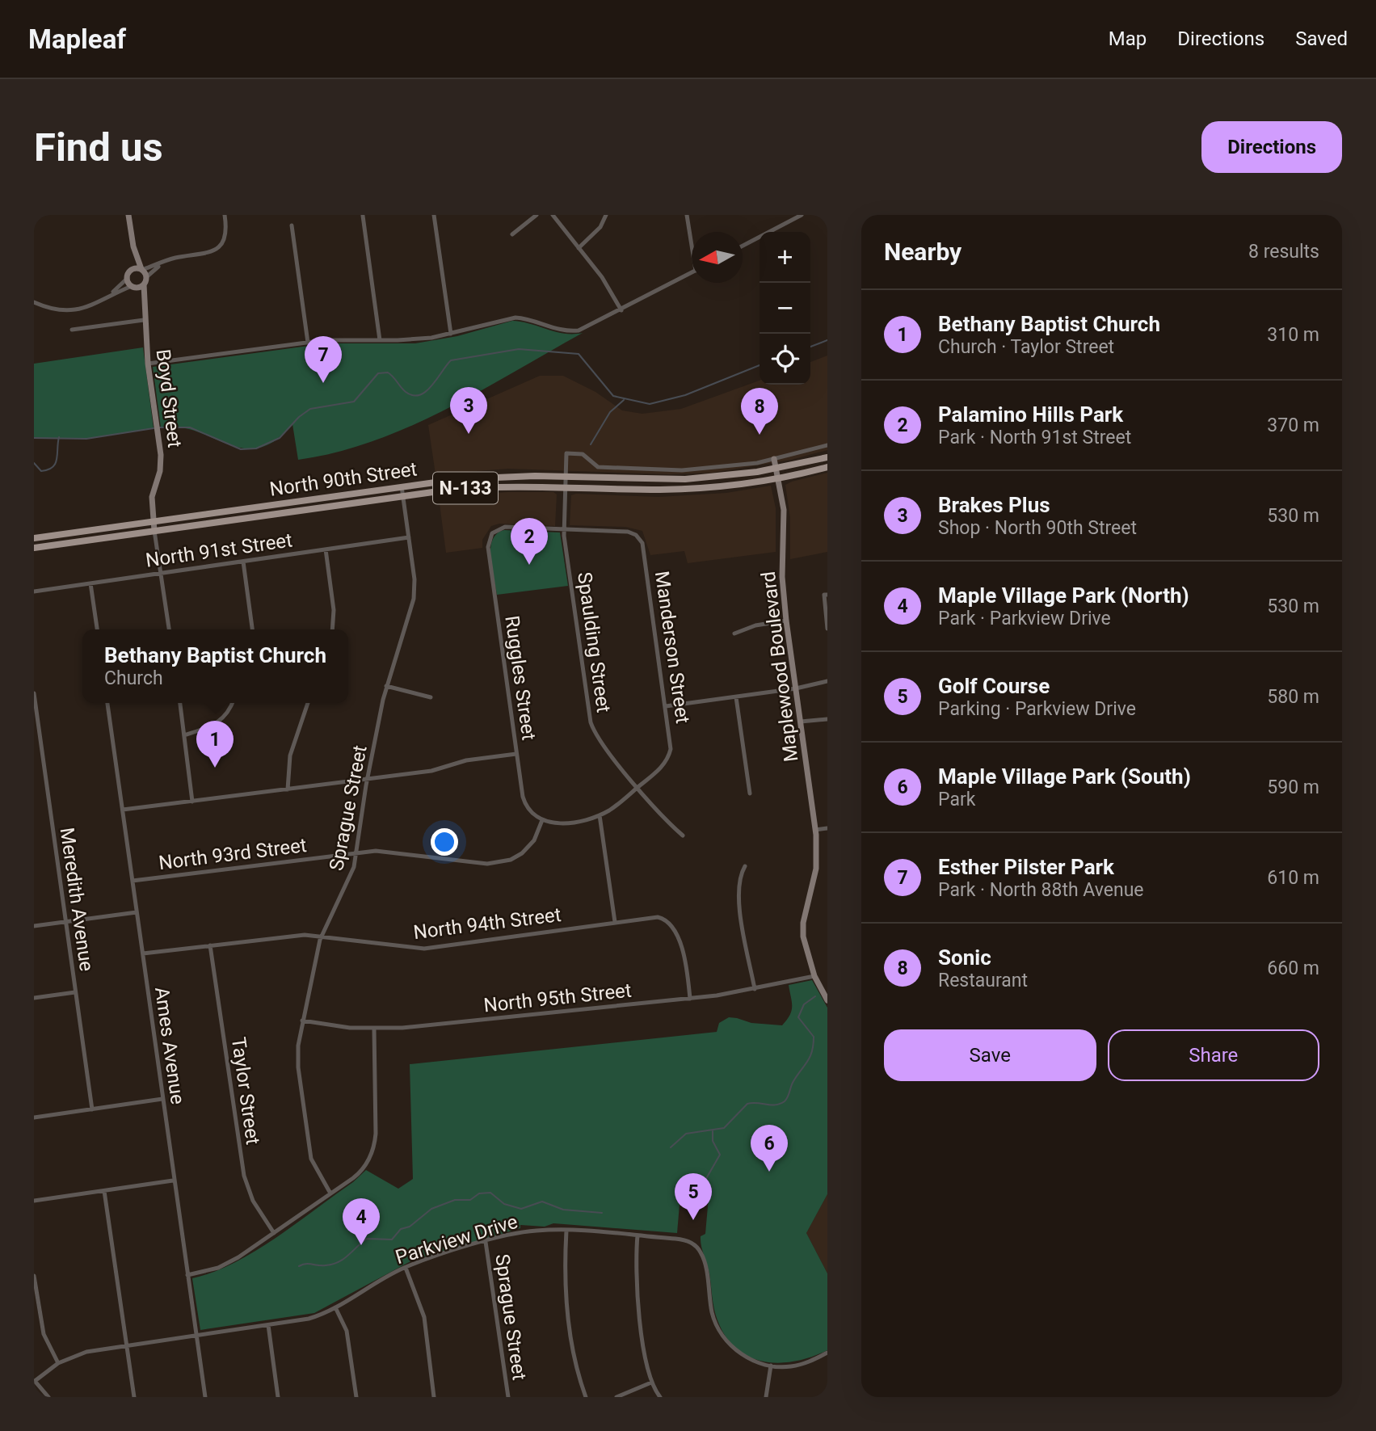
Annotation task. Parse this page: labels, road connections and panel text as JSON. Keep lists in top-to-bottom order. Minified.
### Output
{"streets":{"main road":["North 90th Street","N-133"],"street":["Boyd Street","North 91st Street","Spaulding Street","Manderson Street","Maplewood Boulevard","Ruggles Street","Sprague Street","North 93rd Street","Meredith Avenue","North 94th Street","North 95th Street","Ames Avenue","Taylor Street","Parkview Drive"]},"crossings":[["Boyd Street","North 90th Street"],["North 90th Street","Spaulding Street"],["North 90th Street","Maplewood Boulevard"],["North 90th Street","Sprague Street"],["North 91st Street","Sprague Street"],["Spaulding Street","Manderson Street"],["Spaulding Street","Maplewood Boulevard"],["Spaulding Street","Ruggles Street"],["Manderson Street","Ruggles Street"],["Maplewood Boulevard","North 95th Street"],["Ruggles Street","North 93rd Street"],["Sprague Street","North 93rd Street"],["Sprague Street","North 94th Street"],["Sprague Street","North 95th Street"],["Sprague Street","Parkview Drive"],["North 93rd Street","Ames Avenue"],["North 94th Street","North 95th Street"],["North 94th Street","Ames Avenue"],["North 94th Street","Taylor Street"],["Ames Avenue","Parkview Drive"]],"north":"left","page":{"header":"Mapleaf","nav":["Map","Directions","Saved"],"buttons":["Directions",["Save","Share"]],"title":"Find us","heading":["Nearby","8 results"],"map_buttons":["+","−"],"list":[{"mark":"1","name":"Bethany Baptist Church","note":"Church · Taylor Street","value":"310 m"},{"mark":"2","name":"Palamino Hills Park","note":"Park · North 91st Street","value":"370 m"},{"mark":"3","name":"Brakes Plus","note":"Shop · North 90th Street","value":"530 m"},{"mark":"4","name":"Maple Village Park (North)","note":"Park · Parkview Drive","value":"530 m"},{"mark":"5","name":"Golf Course","note":"Parking · Parkview Drive","value":"580 m"},{"mark":"6","name":"Maple Village Park (South)","note":"Park","value":"590 m"},{"mark":"7","name":"Esther Pilster Park","note":"Park · North 88th Avenue","value":"610 m"},{"mark":"8","name":"Sonic","note":"Restaurant","value":"660 m"}],"pins":["7","3","8","2","1","6","5","4"],"popup":["Bethany Baptist Church","Church"]}}
